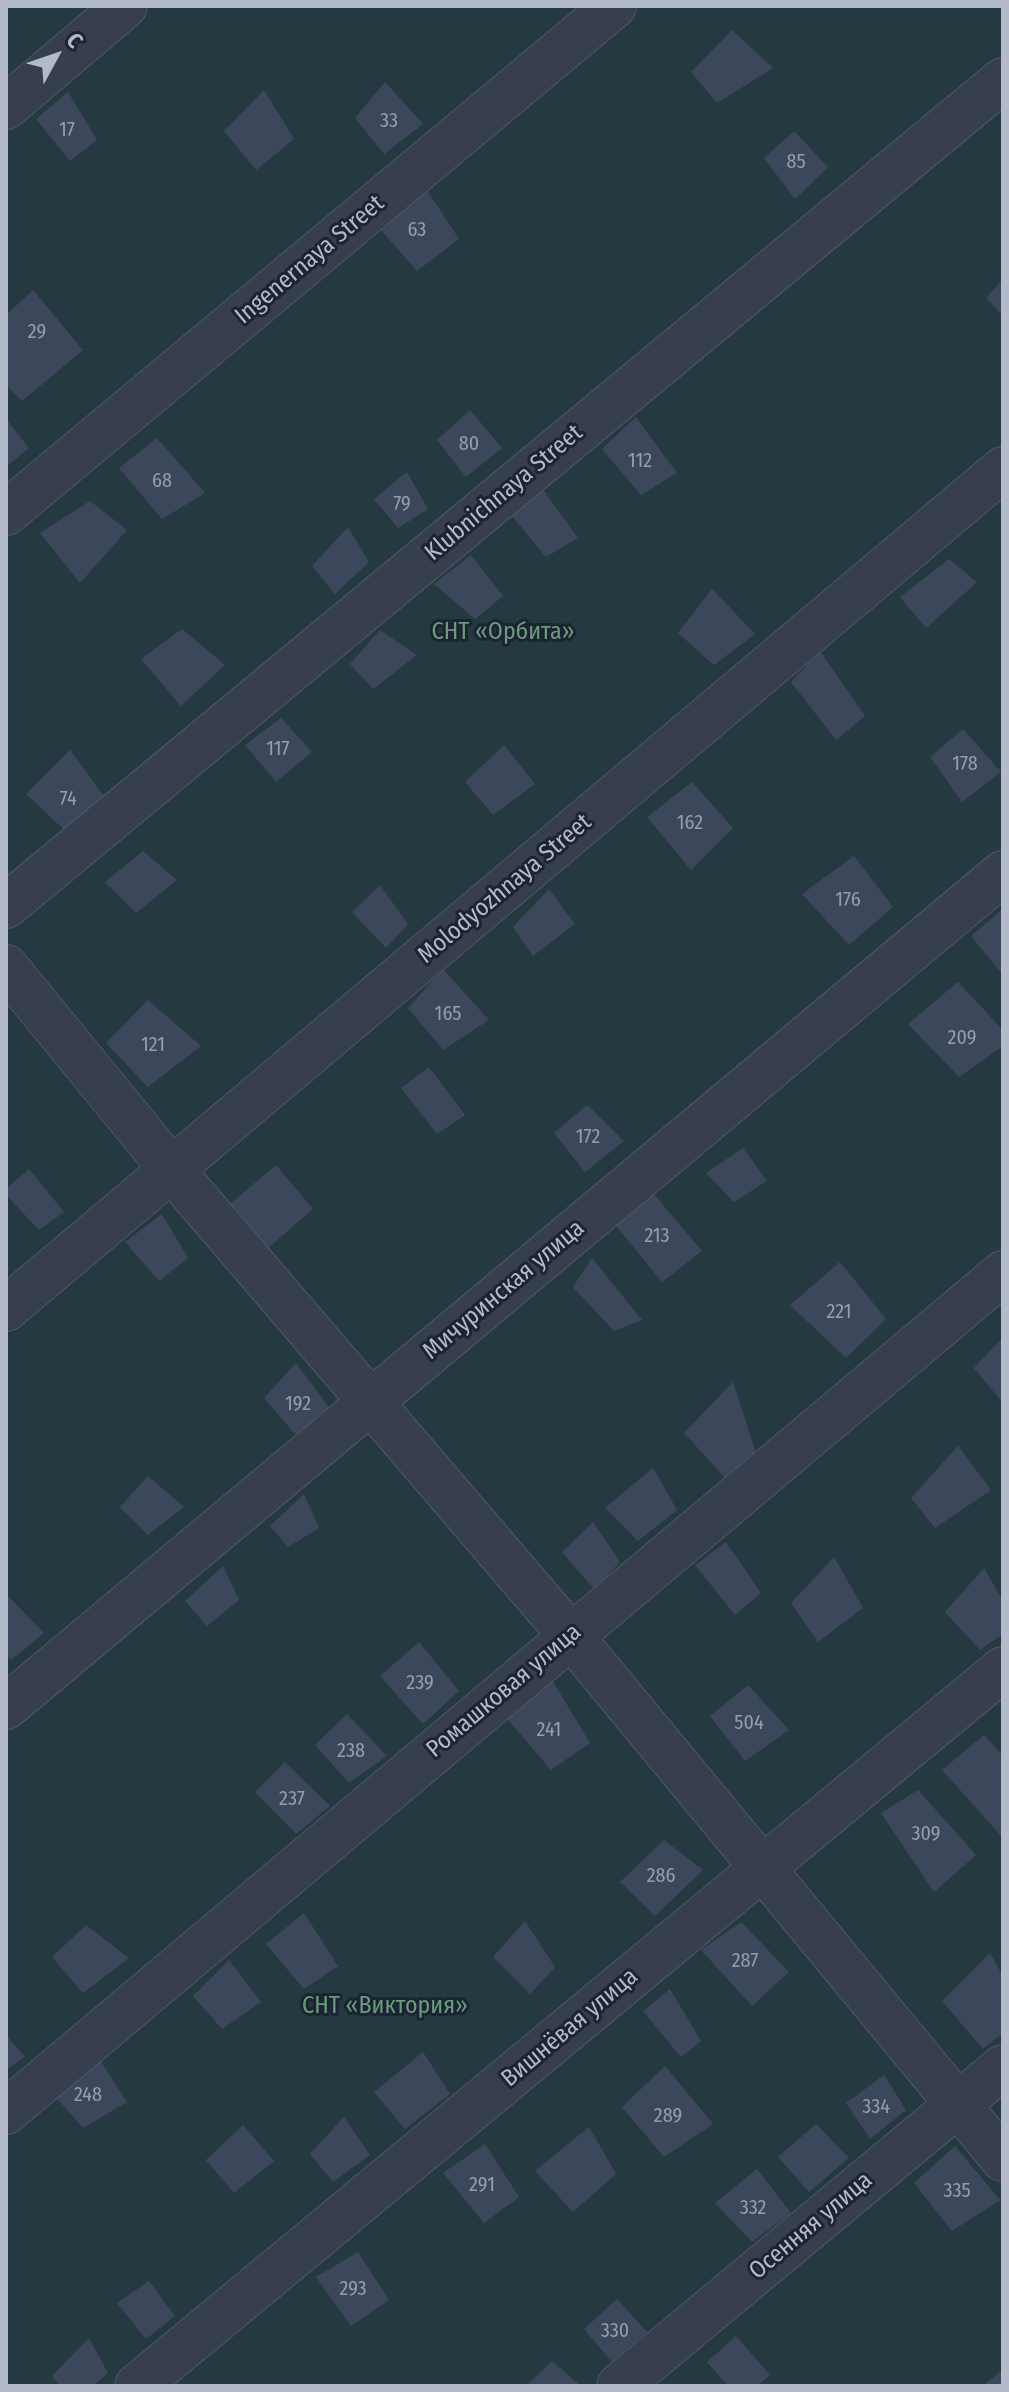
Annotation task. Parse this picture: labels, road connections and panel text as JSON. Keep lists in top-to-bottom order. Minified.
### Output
{"streets":{"street":["Ingenernaya Street","Klubnichnaya Street","Molodyozhnaya Street","Мичуринская улица","Ромашковая улица","Вишнёвая улица","Осенняя улица"]},"parks":["СНТ «Орбита»","СНТ «Виктория»"],"house_numbers":["33","17","85","63","29","80","112","68","79","117","178","74","162","176","165","209","121","172","213","221","192","239","504","241","238","237","309","286","287","248","334","289","291","335","332","293","330"],"north":"top right"}
